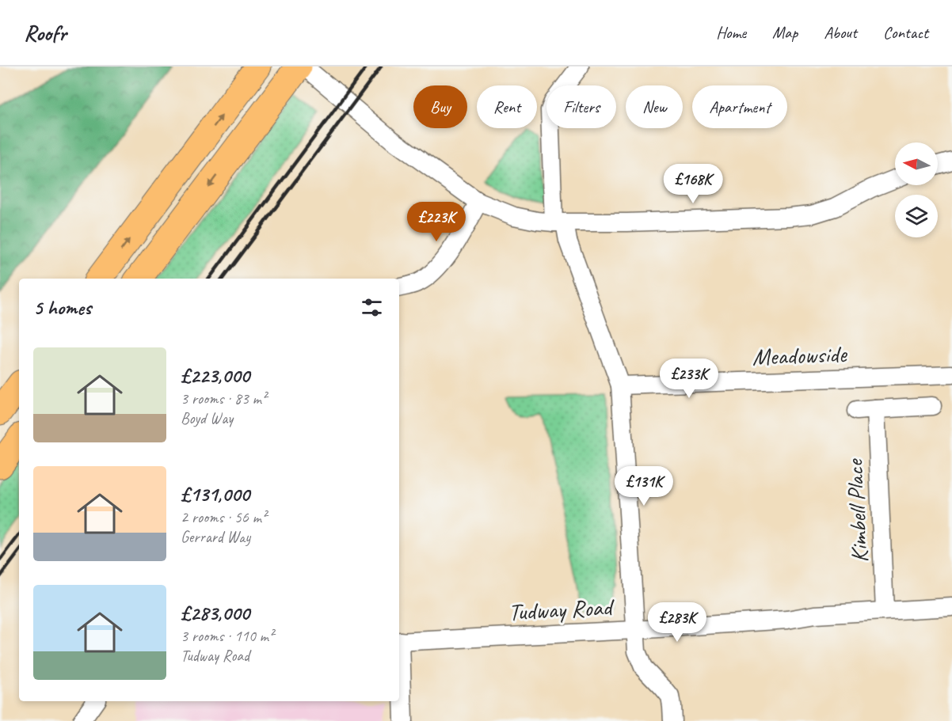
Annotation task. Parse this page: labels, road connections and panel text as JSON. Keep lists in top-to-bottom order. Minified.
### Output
{"streets":{"street":["Meadowside","Kimbell Place","Tudway Road"]},"crossings":[["Kimbell Place","Tudway Road"]],"north":"left","page":{"header":"Roofr","nav":["Home","Map","About","Contact"],"chip":["Buy","Rent","Filters","New","Apartment"],"price":["£168K","£223K","£233K","£131K","£283K"],"heading":"5 homes","list":[{"name":"£223,000","note":"3 rooms · 83 m² · Boyd Way"},{"name":"£131,000","note":"2 rooms · 56 m² · Gerrard Way"},{"name":"£283,000","note":"3 rooms · 110 m² · Tudway Road"}]}}
